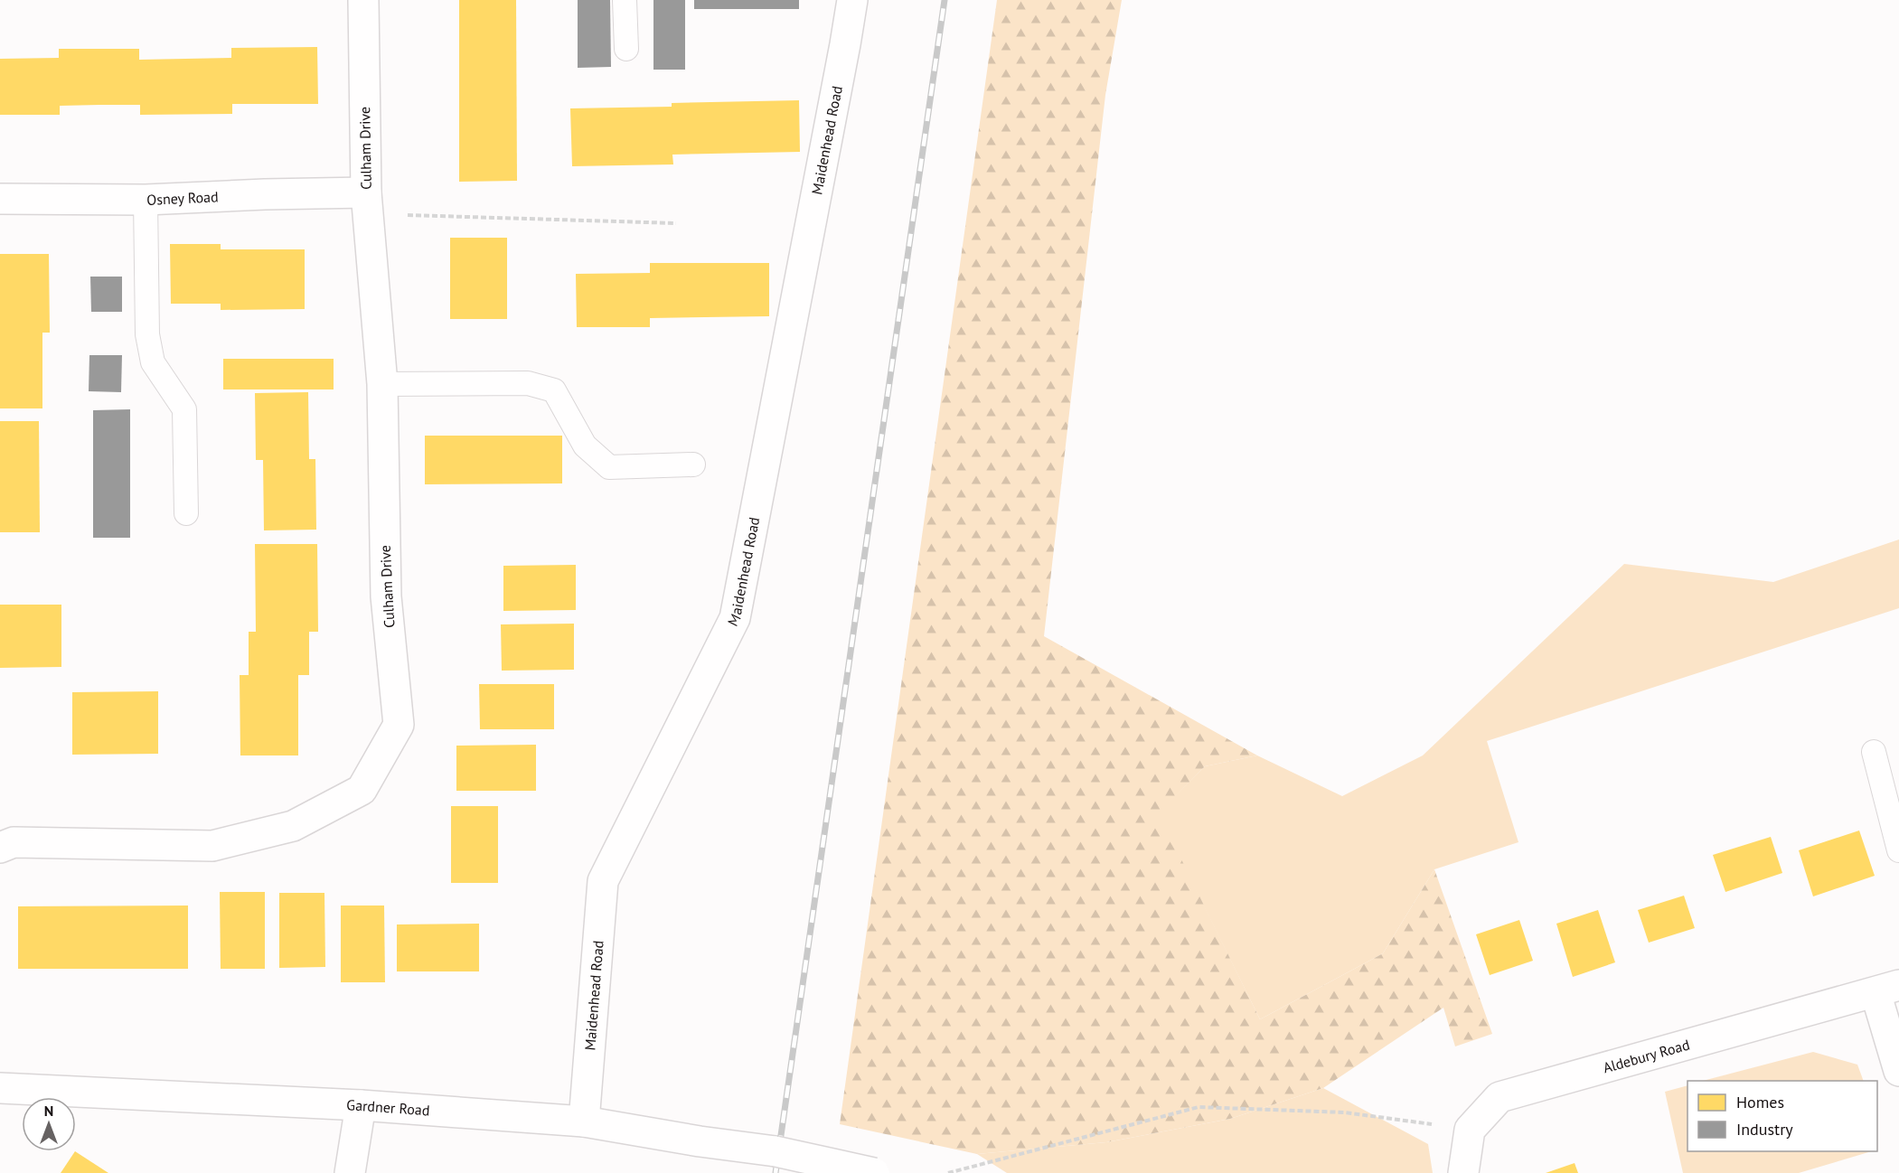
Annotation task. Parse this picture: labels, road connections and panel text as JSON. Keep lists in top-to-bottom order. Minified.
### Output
{"streets":{"street":["Maidenhead Road","Culham Drive","Osney Road","Aldebury Road","Gardner Road"]},"crossings":[["Maidenhead Road","Gardner Road"],["Culham Drive","Osney Road"]],"legend":["Homes","Industry"],"north":"top"}
